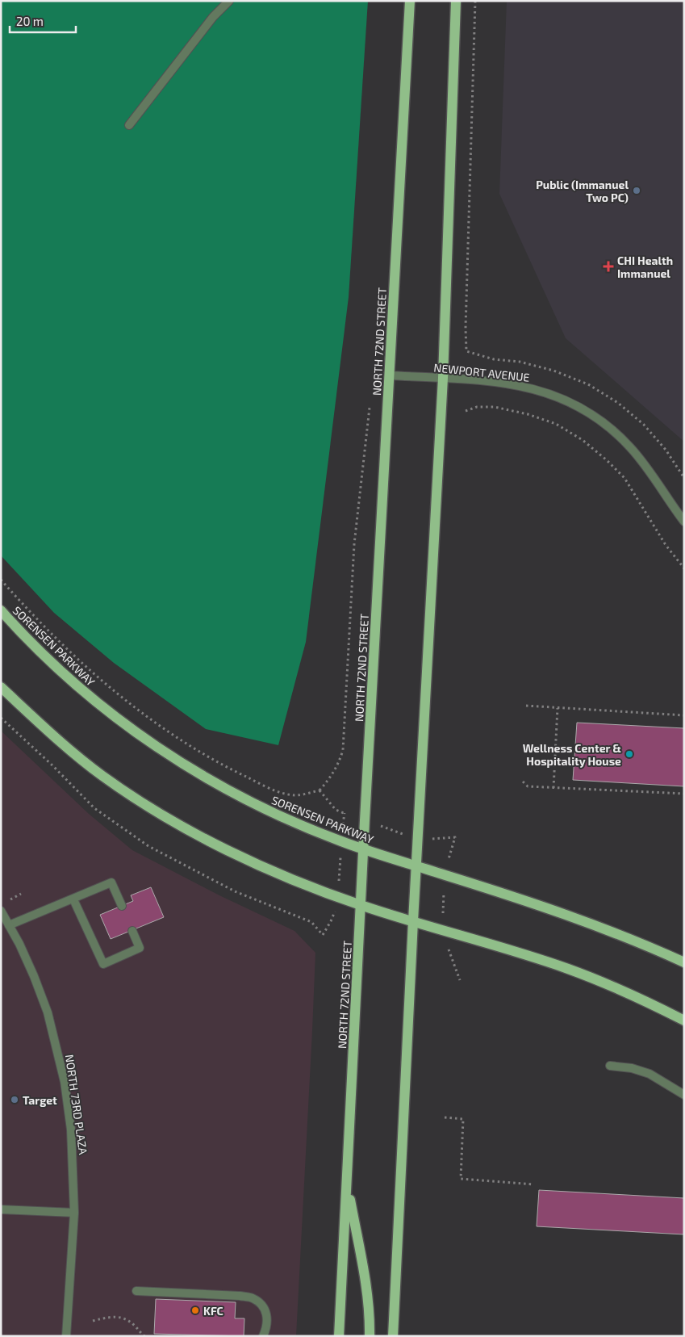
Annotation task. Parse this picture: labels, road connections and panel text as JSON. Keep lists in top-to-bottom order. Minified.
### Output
{"streets":{"main road":["NORTH 72ND STREET","SORENSEN PARKWAY"],"street":["NEWPORT AVENUE","NORTH 73RD PLAZA"]},"crossings":[["NORTH 72ND STREET","NEWPORT AVENUE"],["NORTH 72ND STREET","SORENSEN PARKWAY"]],"places":{"other":["Public (Immanuel Two PC)","Wellness Center & Hospitality House","Target","KFC"],"health":["CHI Health Immanuel"]},"scale_bar":"20 m"}
